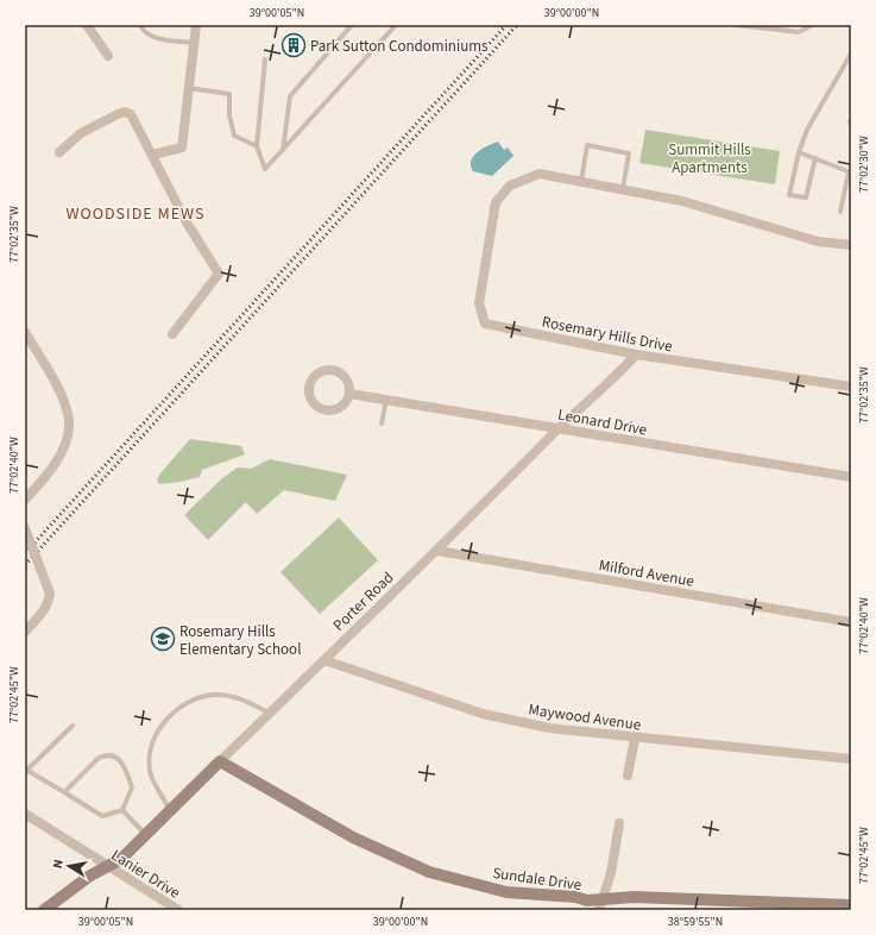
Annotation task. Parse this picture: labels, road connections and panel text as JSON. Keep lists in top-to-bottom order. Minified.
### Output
{"streets":{"street":["Rosemary Hills Drive","Leonard Drive","Milford Avenue","Porter Road","Maywood Avenue","Lanier Drive","Sundale Drive"]},"crossings":[["Rosemary Hills Drive","Porter Road"],["Leonard Drive","Porter Road"],["Milford Avenue","Porter Road"],["Porter Road","Maywood Avenue"],["Porter Road","Lanier Drive"],["Porter Road","Sundale Drive"]],"districts":["WOODSIDE MEWS"],"parks":["Summit Hills Apartments"],"places":{"building":["Park Sutton Condominiums"],"school or university":["Rosemary Hills Elementary School"]},"north":"left","coordinates":["39°00'05\"N","39°00'00\"N","77°02'30\"W","77°02'35\"W","77°02'40\"W","77°02'45\"W","38°59'55\"N"]}
